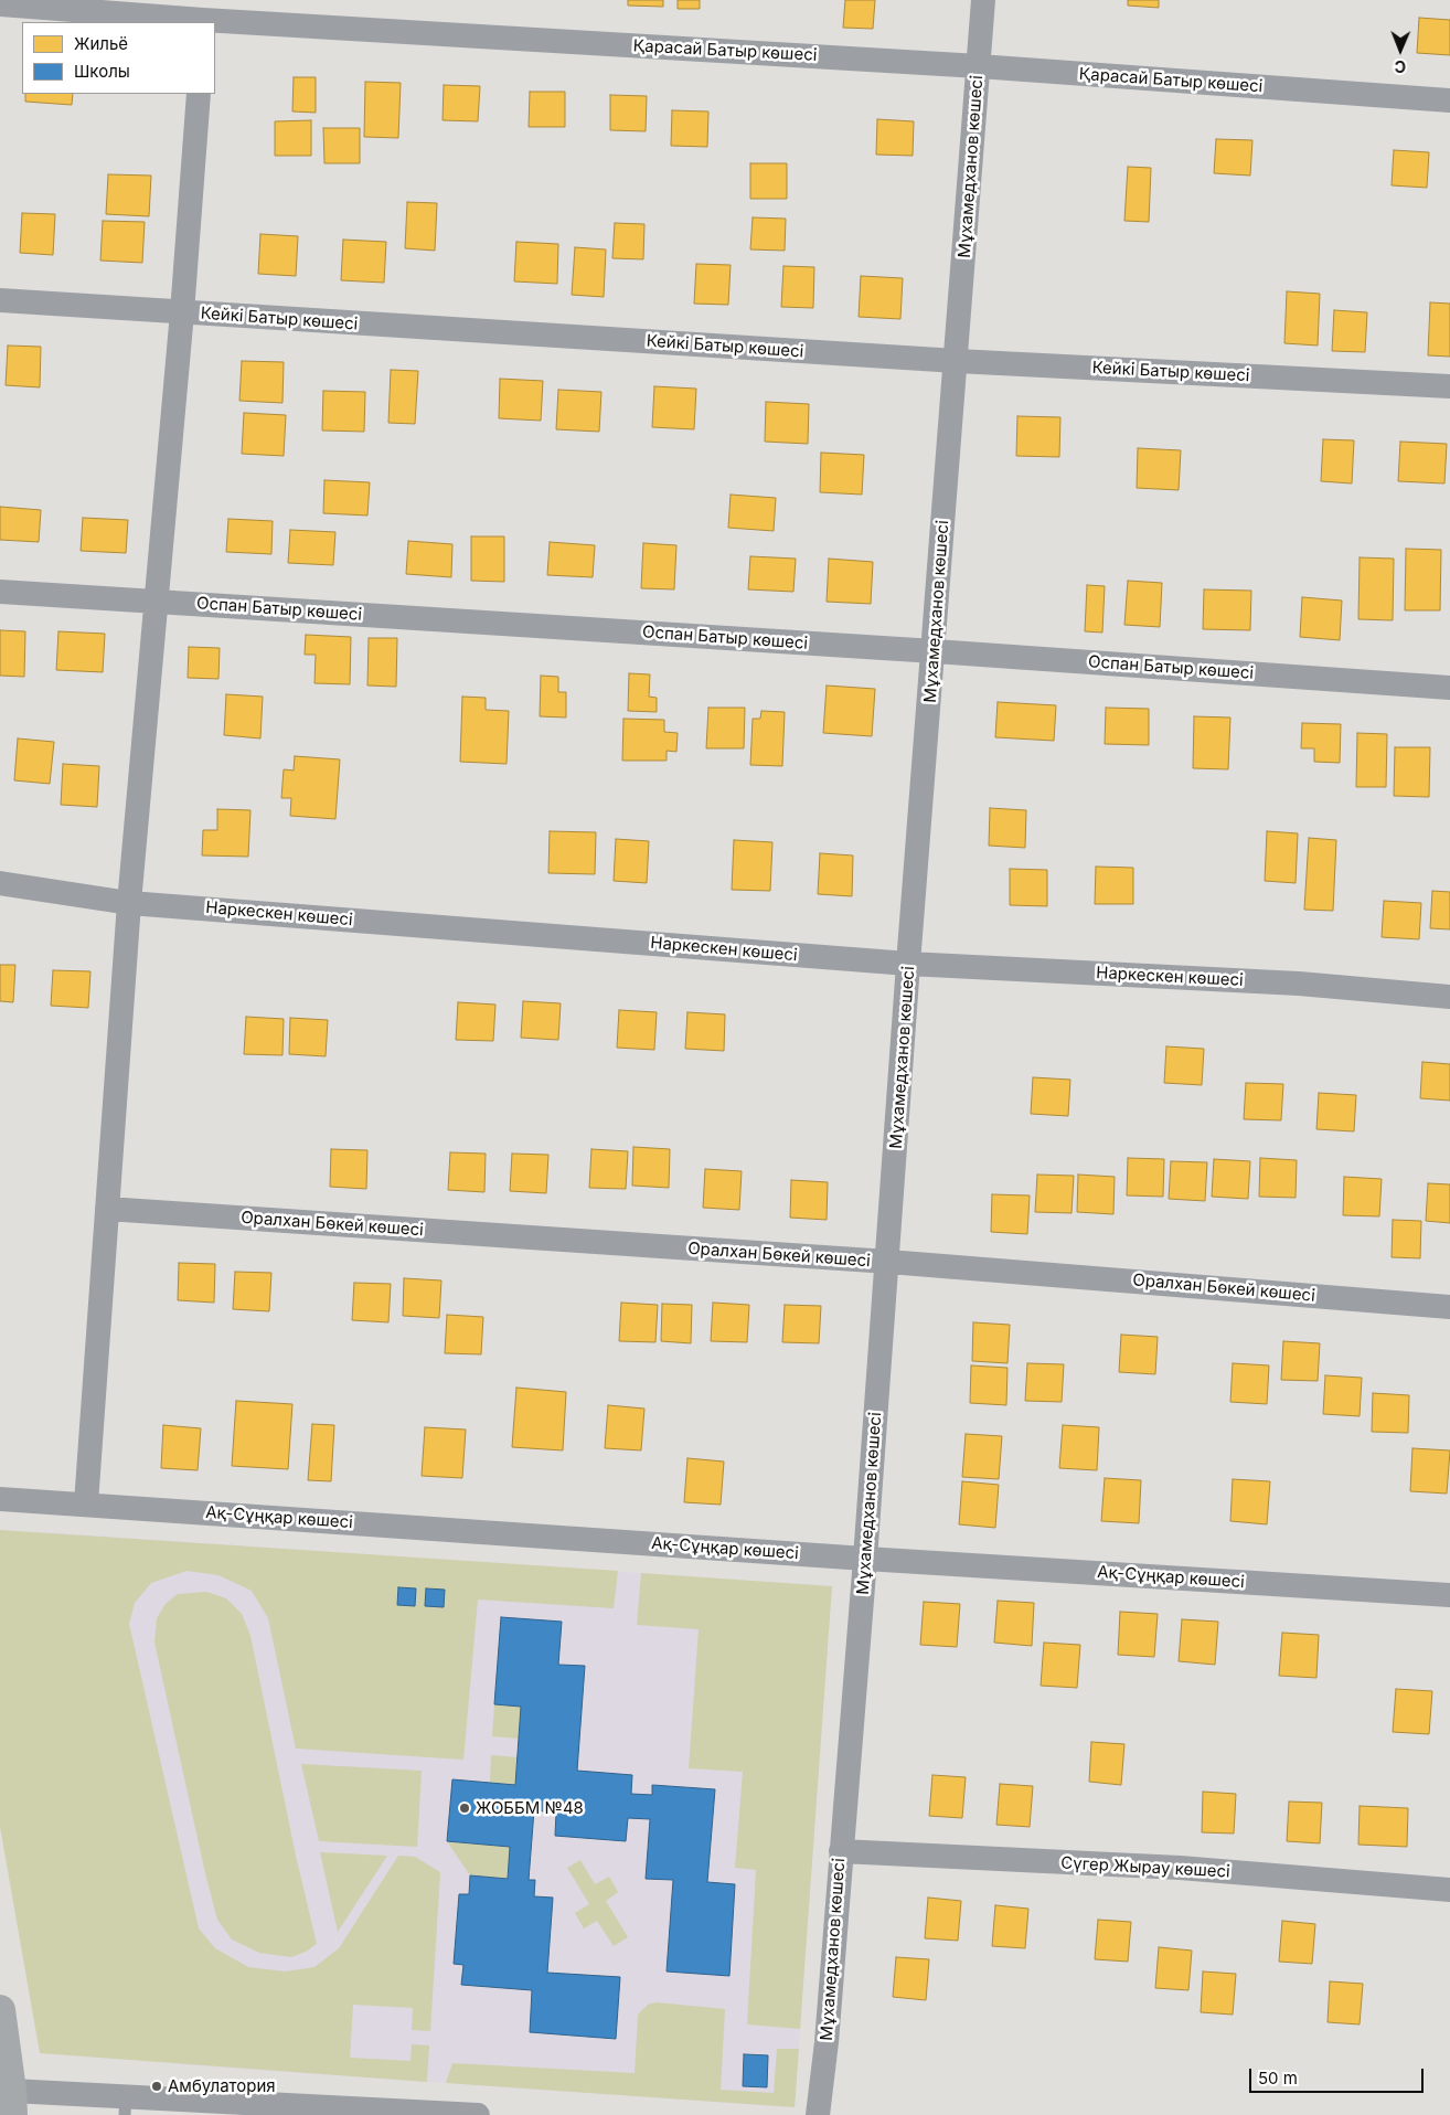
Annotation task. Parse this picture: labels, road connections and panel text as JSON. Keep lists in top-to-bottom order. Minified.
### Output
{"streets":{"street":["Қарасай Батыр көшесі","Мұхамедханов көшесі","Кейкі Батыр көшесі","Оспан Батыр көшесі","Наркескен көшесі","Оралхан Бөкей көшесі","Ақ-Сұңқар көшесі","Сүгер Жырау көшесі"]},"crossings":[["Қарасай Батыр көшесі","Мұхамедханов көшесі"],["Мұхамедханов көшесі","Кейкі Батыр көшесі"],["Мұхамедханов көшесі","Оспан Батыр көшесі"],["Мұхамедханов көшесі","Наркескен көшесі"],["Мұхамедханов көшесі","Оралхан Бөкей көшесі"],["Мұхамедханов көшесі","Ақ-Сұңқар көшесі"],["Мұхамедханов көшесі","Сүгер Жырау көшесі"]],"places":["ЖОББМ №48","Амбулатория"],"legend":["Жильё","Школы"],"scale_bar":"50 m","north":"bottom"}
